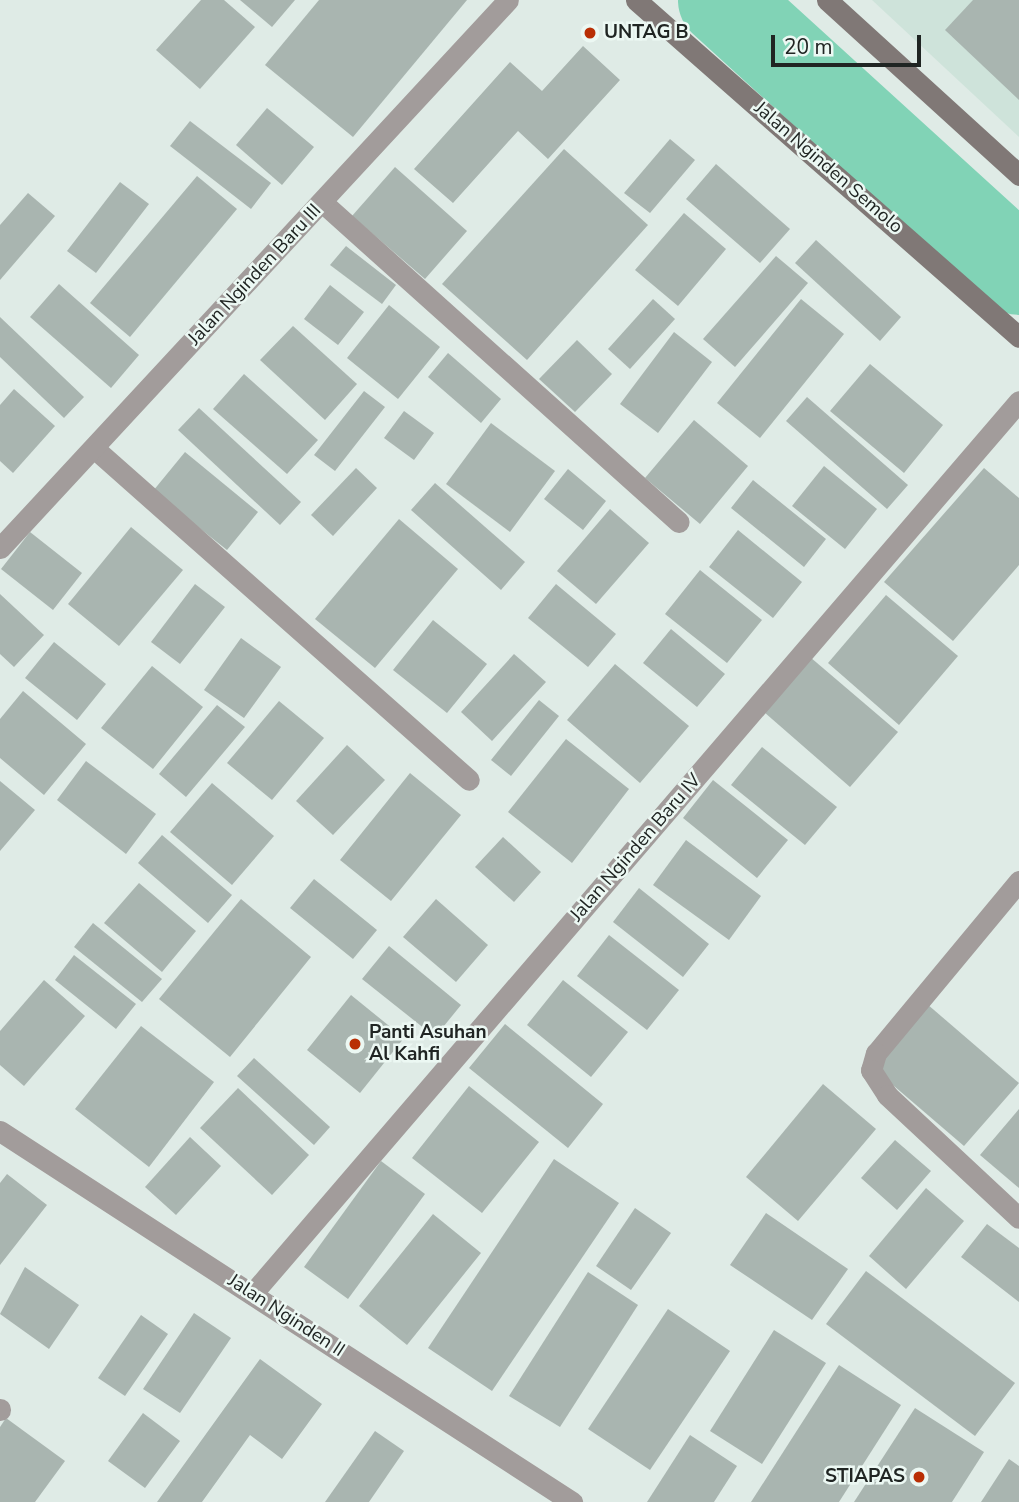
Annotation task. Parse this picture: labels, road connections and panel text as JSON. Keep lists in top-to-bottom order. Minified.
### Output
{"streets":{"main road":["Jalan Nginden Semolo"],"street":["Jalan Nginden Baru III","Jalan Nginden Baru IV","Jalan Nginden II"]},"crossings":[["Jalan Nginden Baru IV","Jalan Nginden II"]],"places":["UNTAG B","Panti Asuhan Al Kahfi","STIAPAS"],"scale_bar":"20 m"}
